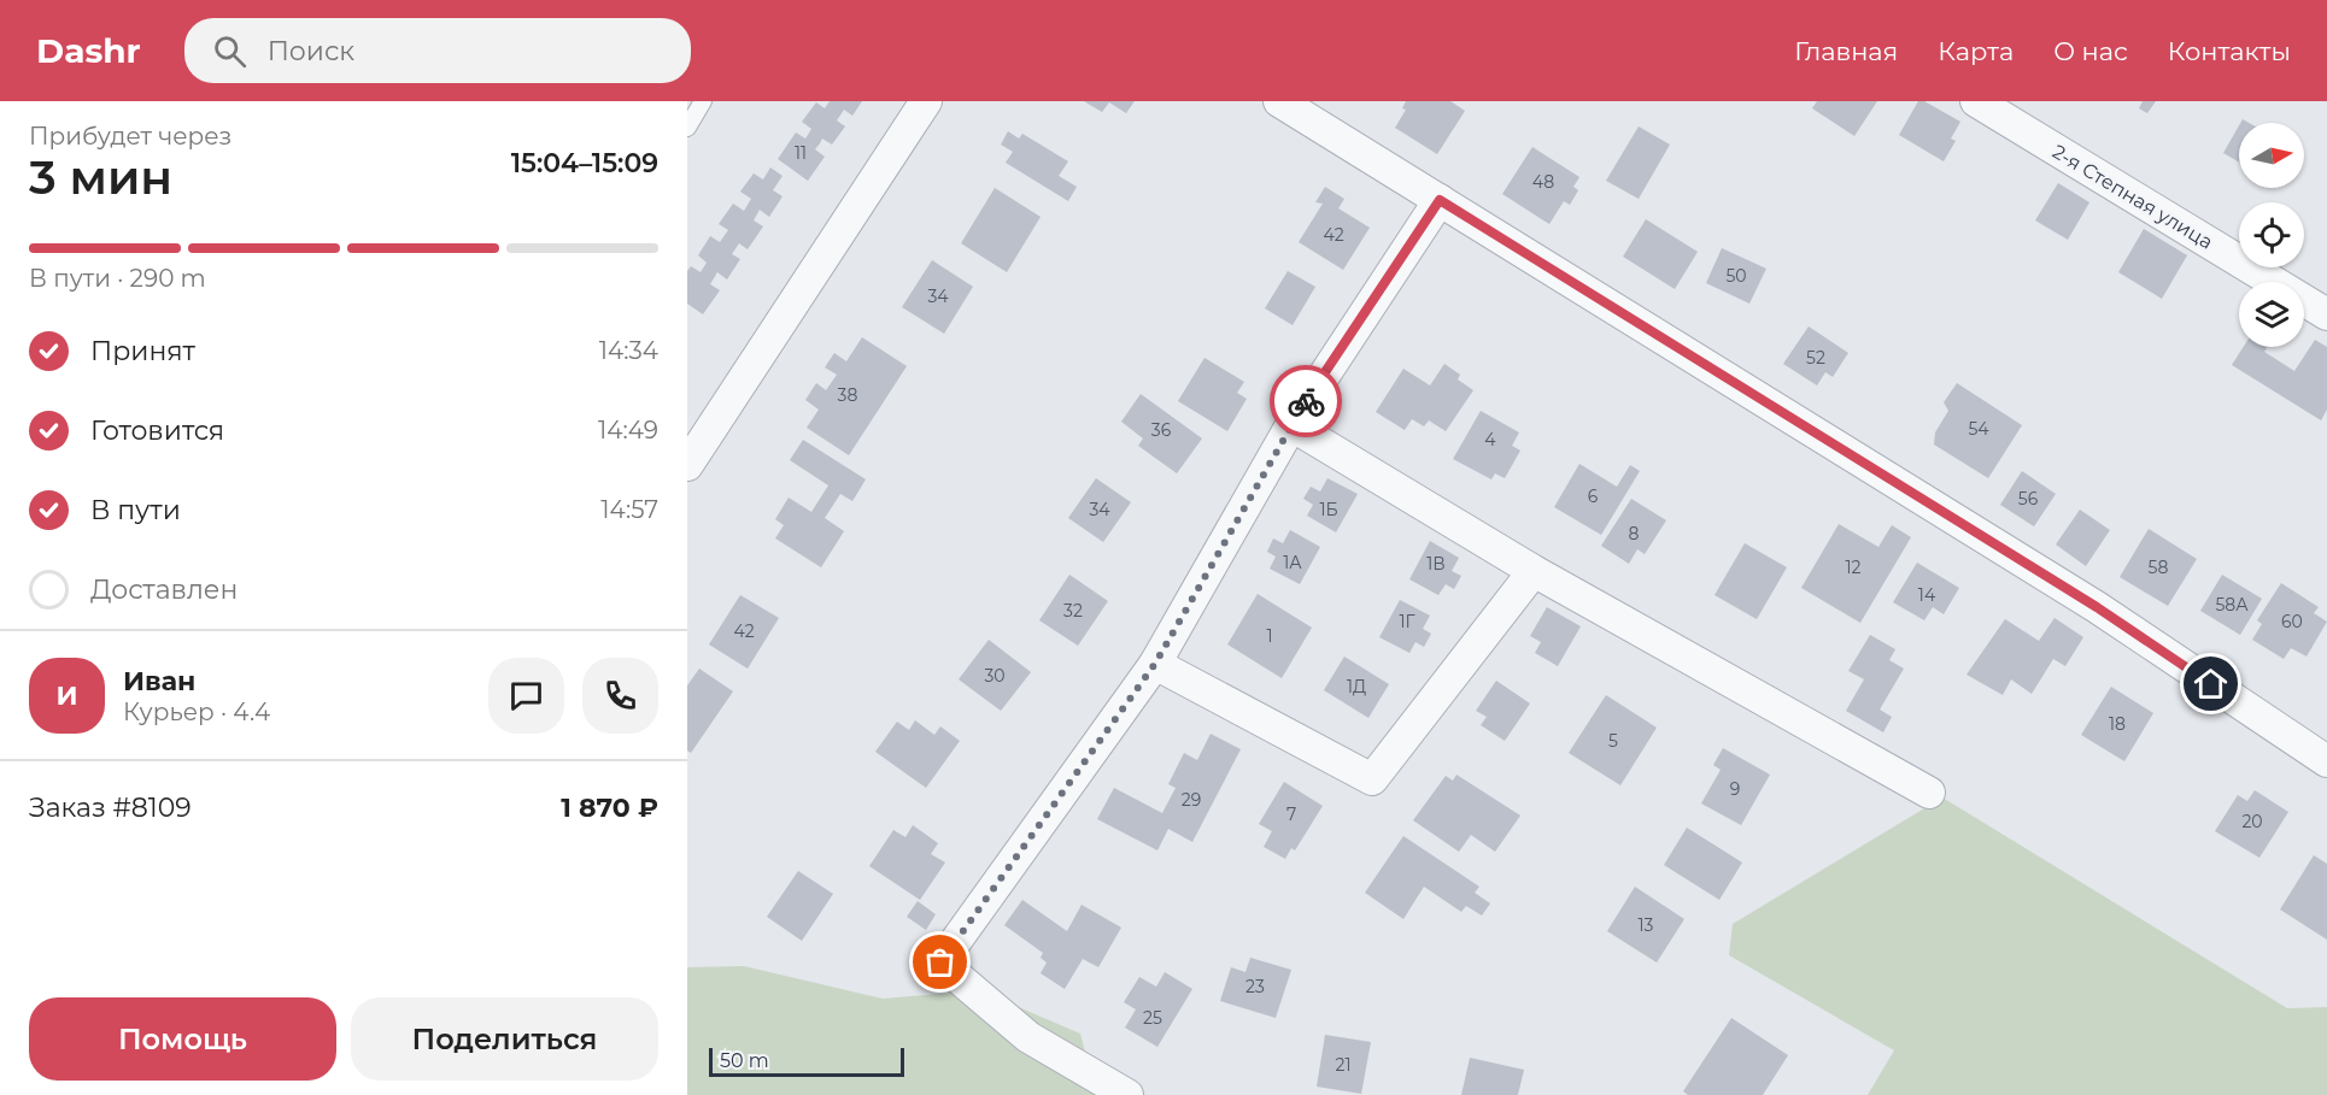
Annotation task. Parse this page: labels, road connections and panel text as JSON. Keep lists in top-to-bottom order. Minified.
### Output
{"streets":{"street":["2-я Степная улица"]},"house_numbers":["11","48","42","50","34","52","38","54","36","4","6","56","34","1Б","8","1А","1В","12","58","14","58А","32","1Г","60","42","1","30","1Д","18","5","9","29","7","20","13","23","25","21"],"scale_bar":"50 m","north":"right","page":{"header":"Dashr","search":"Поиск","nav":["Главная","Карта","О нас","Контакты"],"heading":["3 мин","Прибудет через","15:04–15:09"],"panel":["Иван","Курьер · 4.4","Заказ #8109","1 870 ₽"],"bar":"В пути · 290 m","list":[["Принят","14:34"],["Готовится","14:49"],["В пути","14:57"],"Доставлен"],"round":"И","buttons":["Помощь","Поделиться"],"scale":"50 m"}}
